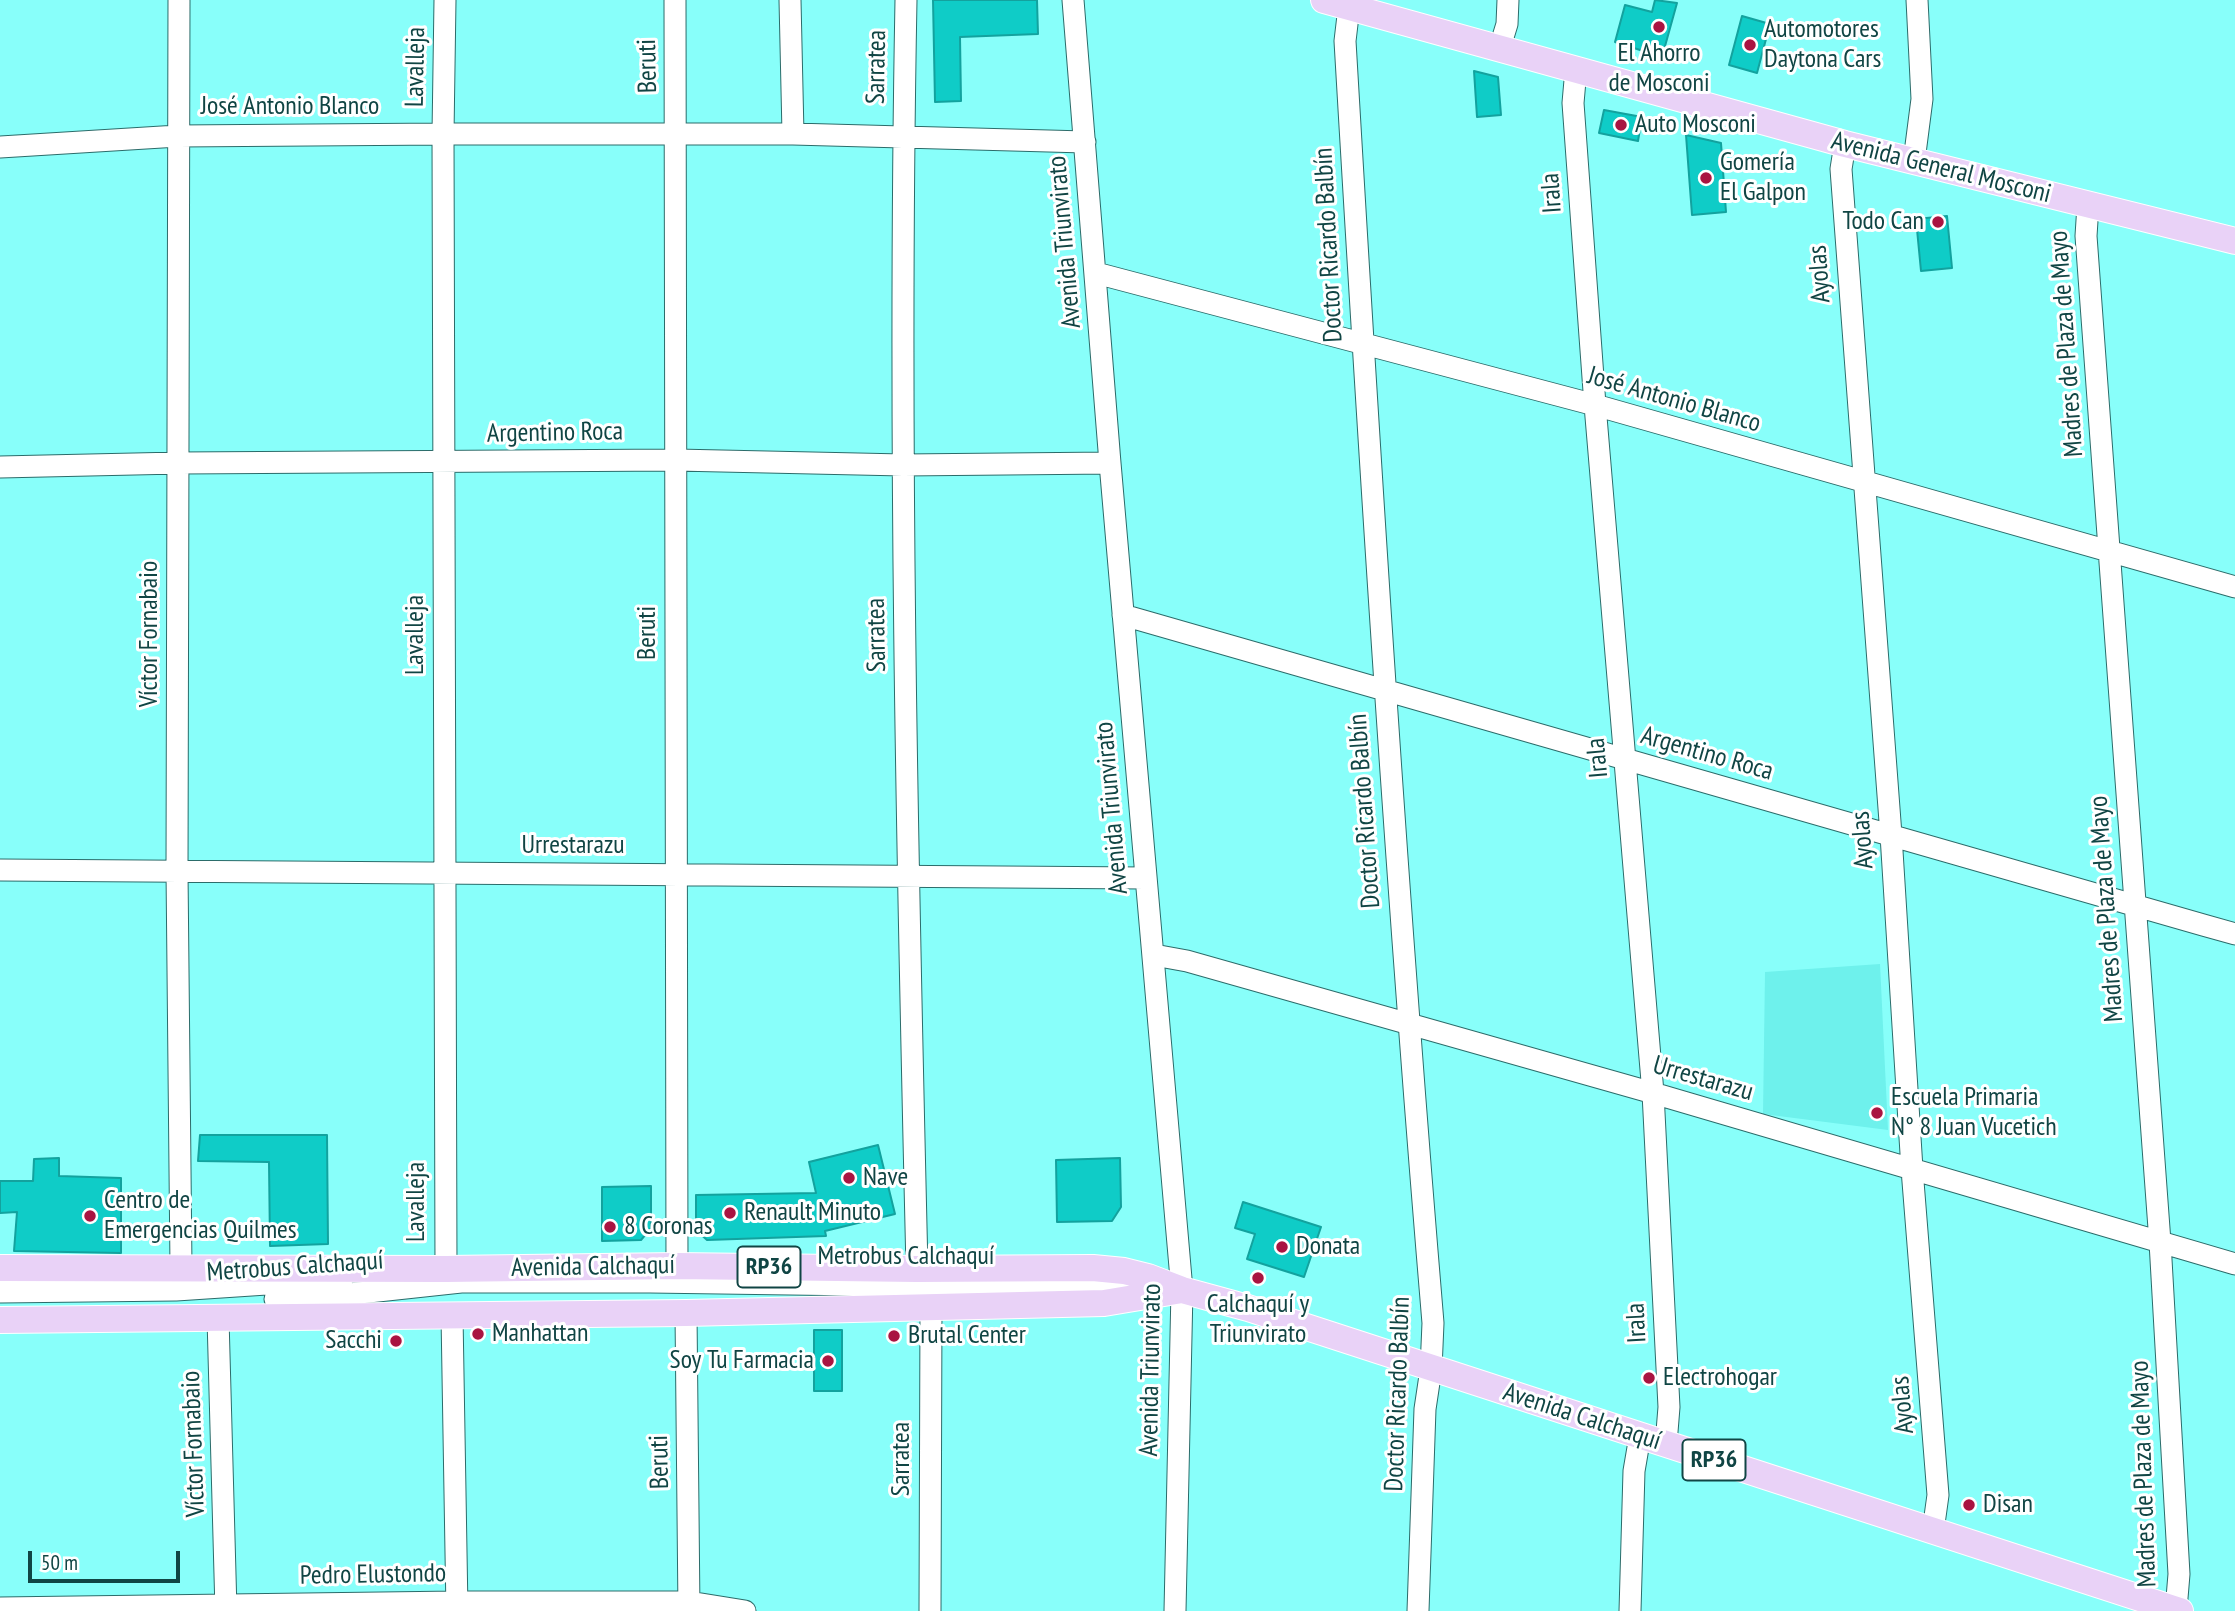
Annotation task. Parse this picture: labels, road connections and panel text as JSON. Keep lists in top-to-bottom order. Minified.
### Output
{"streets":{"main road":["Avenida General Mosconi","Avenida Calchaquí","RP36"],"street":["Beruti","Lavalleja","Sarratea","José Antonio Blanco","Irala","Avenida Triunvirato","Doctor Ricardo Balbín","Ayolas","Madres de Plaza de Mayo","Argentino Roca","Víctor Fornabaio","Urrestarazu","Metrobus Calchaquí","Pedro Elustondo"]},"crossings":[["Beruti","José Antonio Blanco"],["Beruti","Argentino Roca"],["Beruti","Urrestarazu"],["Beruti","Avenida Calchaquí"],["Beruti","Pedro Elustondo"],["Lavalleja","José Antonio Blanco"],["Lavalleja","Argentino Roca"],["Lavalleja","Urrestarazu"],["Lavalleja","Metrobus Calchaquí"],["Lavalleja","Avenida Calchaquí"],["Sarratea","José Antonio Blanco"],["Sarratea","Argentino Roca"],["Sarratea","Urrestarazu"],["Sarratea","Avenida Calchaquí"],["José Antonio Blanco","Irala"],["José Antonio Blanco","Avenida Triunvirato"],["José Antonio Blanco","Doctor Ricardo Balbín"],["José Antonio Blanco","Ayolas"],["José Antonio Blanco","Madres de Plaza de Mayo"],["José Antonio Blanco","Víctor Fornabaio"],["Avenida General Mosconi","Irala"],["Avenida General Mosconi","Doctor Ricardo Balbín"],["Avenida General Mosconi","Ayolas"],["Avenida General Mosconi","Madres de Plaza de Mayo"],["Irala","Argentino Roca"],["Irala","Urrestarazu"],["Irala","Avenida Calchaquí"],["Avenida Triunvirato","Argentino Roca"],["Avenida Triunvirato","Urrestarazu"],["Avenida Triunvirato","Metrobus Calchaquí"],["Avenida Triunvirato","Avenida Calchaquí"],["Doctor Ricardo Balbín","Argentino Roca"],["Doctor Ricardo Balbín","Urrestarazu"],["Doctor Ricardo Balbín","Avenida Calchaquí"],["Ayolas","Argentino Roca"],["Ayolas","Urrestarazu"],["Ayolas","Avenida Calchaquí"],["Madres de Plaza de Mayo","Argentino Roca"],["Madres de Plaza de Mayo","Urrestarazu"],["Madres de Plaza de Mayo","Avenida Calchaquí"],["Argentino Roca","Víctor Fornabaio"],["Víctor Fornabaio","Urrestarazu"],["Víctor Fornabaio","Avenida Calchaquí"],["Víctor Fornabaio","Pedro Elustondo"],["Metrobus Calchaquí","Avenida Calchaquí"]],"places":["El Ahorro de Mosconi","Automotores Daytona Cars","Auto Mosconi","Gomería El Galpon","Todo Can","Escuela Primaria N° 8 Juan Vucetich","Nave","Renault Minuto","Centro de Emergencias Quilmes","8 Coronas","Donata","Calchaquí y Triunvirato","Manhattan","Brutal Center","Sacchi","Soy Tu Farmacia","Electrohogar","Disan"],"scale_bar":"50 m"}
